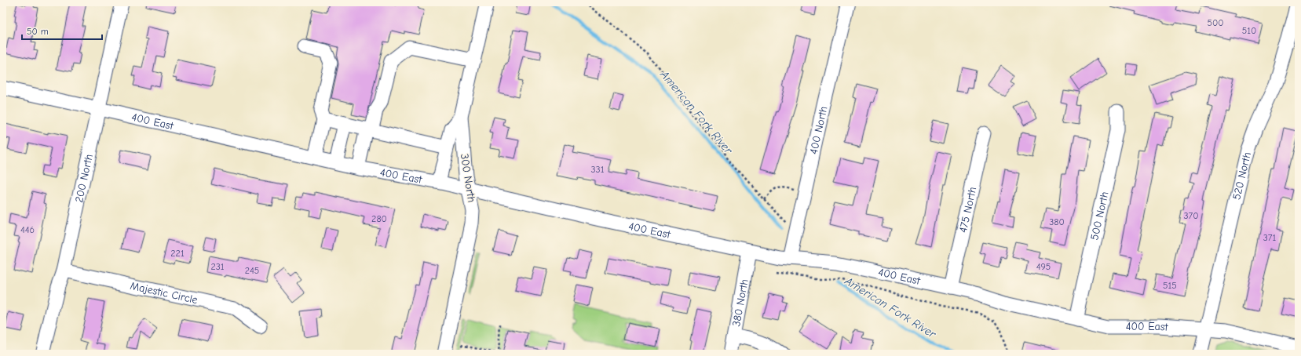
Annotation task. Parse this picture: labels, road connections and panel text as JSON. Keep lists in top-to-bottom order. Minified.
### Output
{"streets":{"street":["400 East","400 North","520 North","200 North","300 North","475 North","500 North","Majestic Circle","380 North"]},"crossings":[["400 East","400 North"],["400 East","520 North"],["400 East","200 North"],["400 East","300 North"],["400 East","475 North"],["400 East","500 North"],["400 East","380 North"],["200 North","Majestic Circle"]],"water":["American Fork River"],"house_numbers":["500","510","331","370","280","380","446","371","221","231","495","245","515"],"scale_bar":"50 m"}
